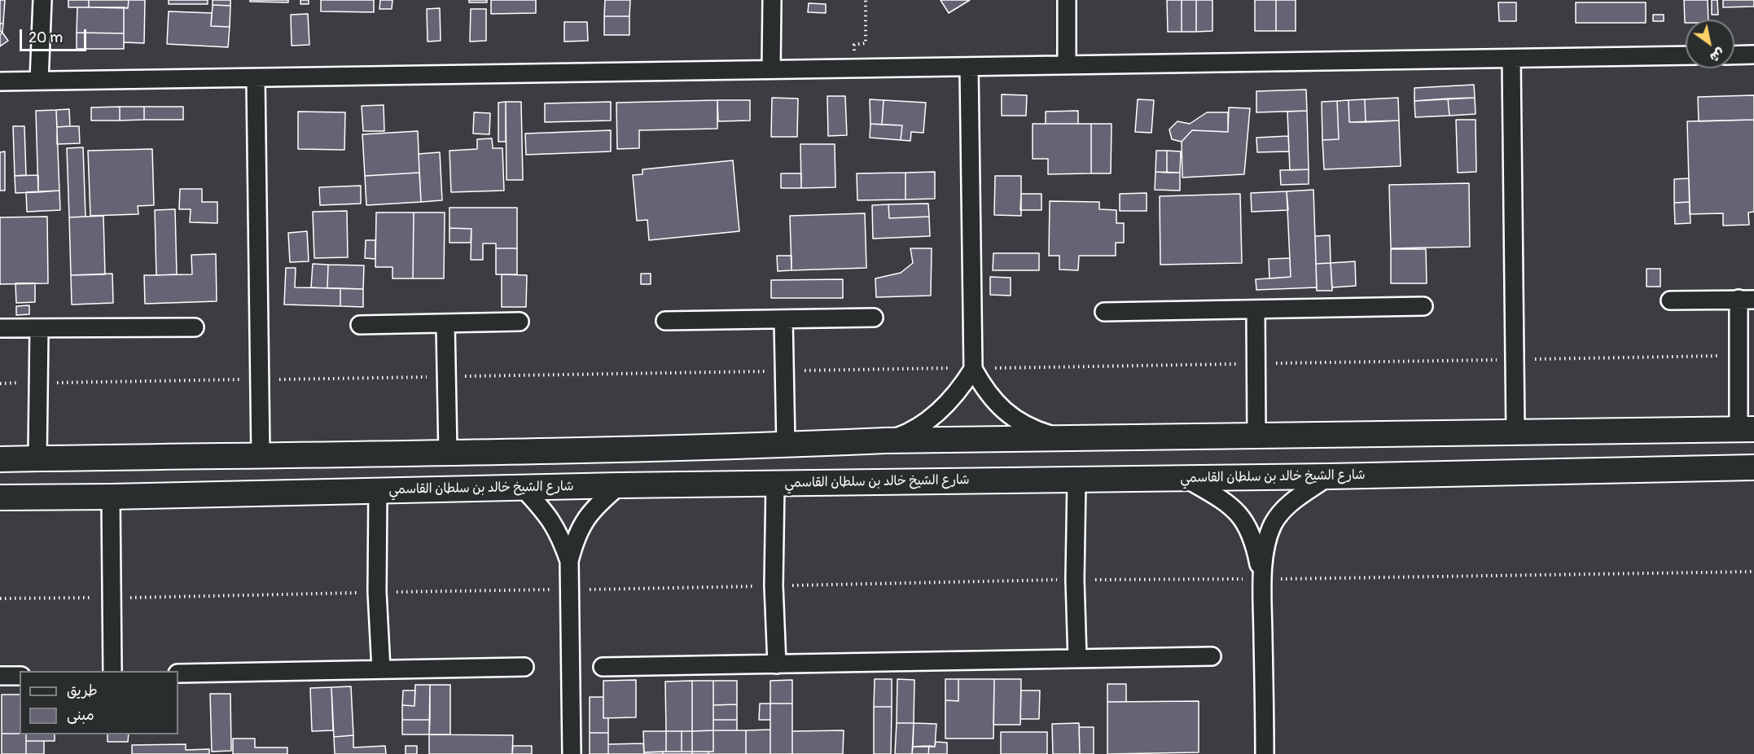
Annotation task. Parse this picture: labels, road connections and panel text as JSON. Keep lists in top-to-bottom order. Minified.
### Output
{"streets":{"main road":["شارع الشيخ خالد بن سلطان القاسمي"]},"legend":["طريق","مبنى"],"scale_bar":"20 m","north":"bottom right"}
